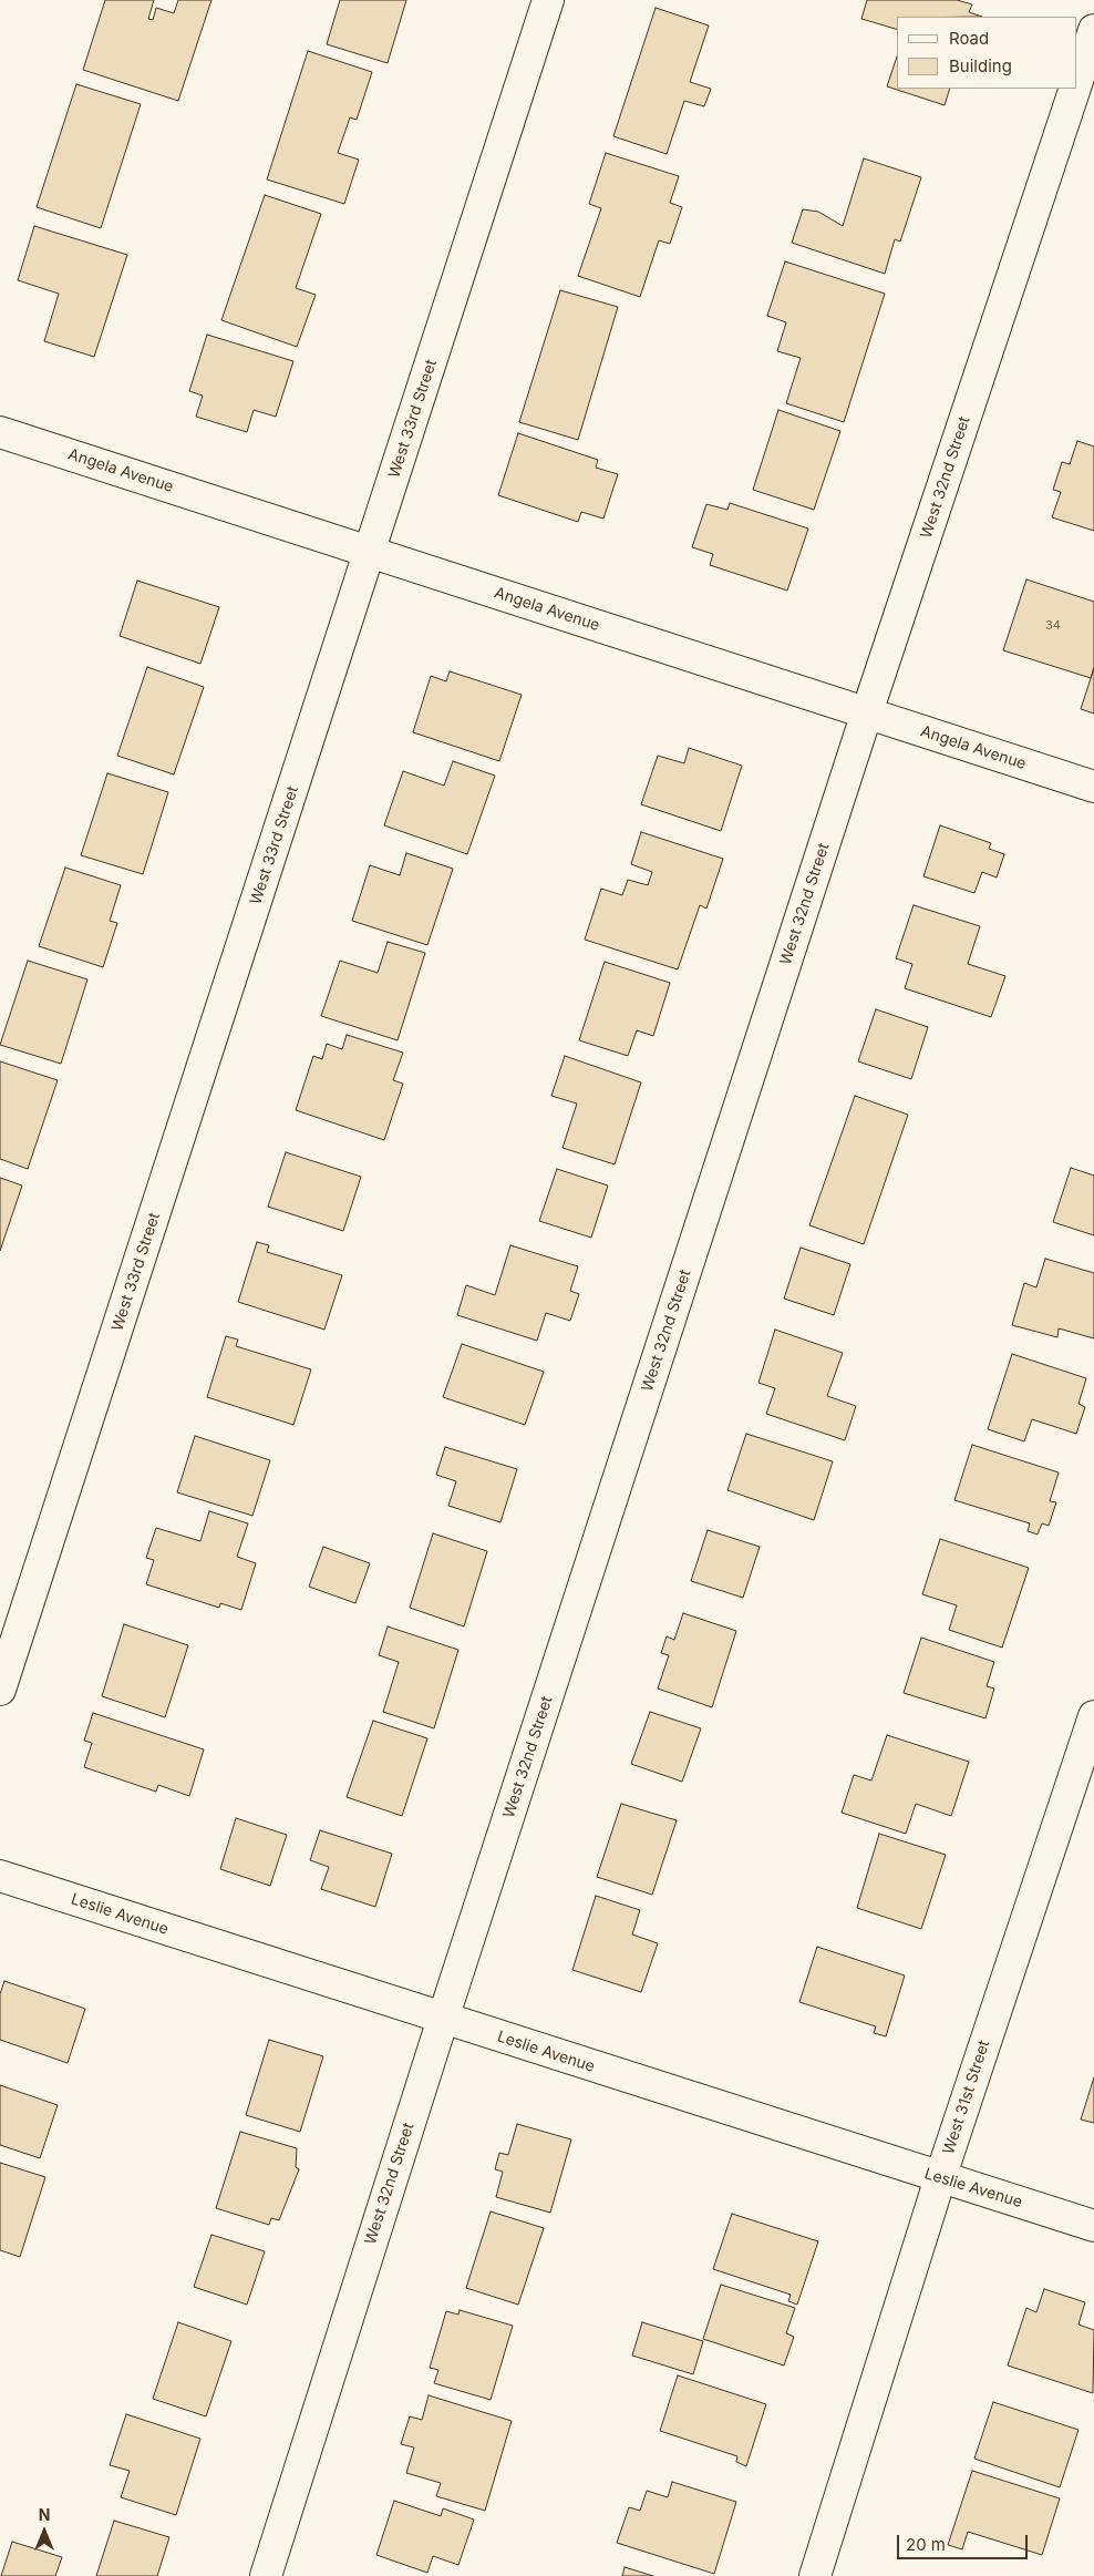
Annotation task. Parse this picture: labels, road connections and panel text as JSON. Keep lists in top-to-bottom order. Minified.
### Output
{"streets":{"street":["West 33rd Street","Angela Avenue","West 32nd Street","Leslie Avenue","West 31st Street"]},"crossings":[["West 33rd Street","Angela Avenue"],["Angela Avenue","West 32nd Street"],["West 32nd Street","Leslie Avenue"],["Leslie Avenue","West 31st Street"]],"house_numbers":["34"],"legend":["Road","Building"],"scale_bar":"20 m","north":"top"}
